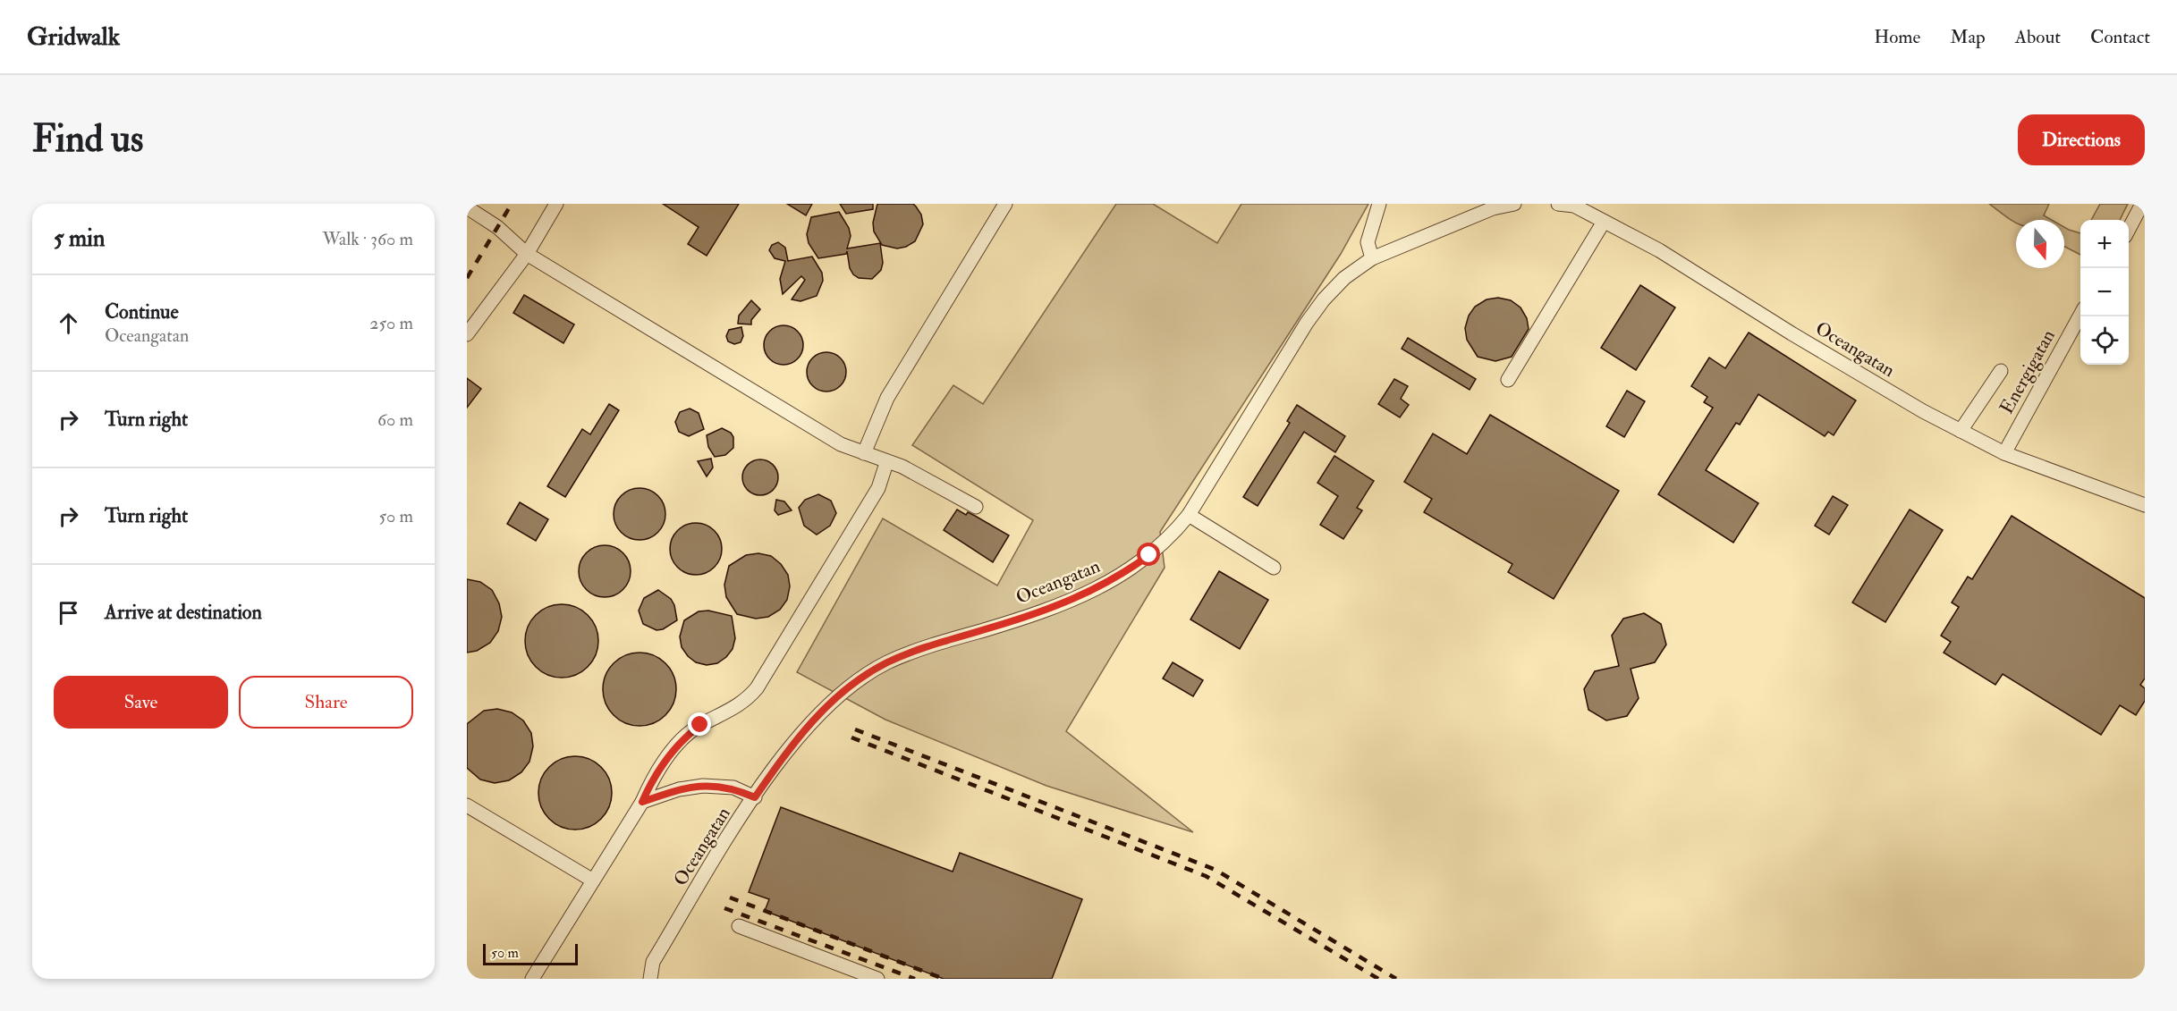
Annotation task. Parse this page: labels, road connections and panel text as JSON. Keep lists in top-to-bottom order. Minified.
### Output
{"streets":{"street":["Oceangatan","Energigatan"]},"crossings":[["Oceangatan","Energigatan"]],"scale_bar":"50 m","north":"bottom","page":{"header":"Gridwalk","nav":["Home","Map","About","Contact"],"buttons":["Directions",["Save","Share"]],"title":"Find us","heading":["5 min","Walk · 360 m"],"map_buttons":["+","−"],"list":[["Continue","Oceangatan","250 m"],["Turn right","60 m"],["Turn right","50 m"],"Arrive at destination"],"scale":"50 m"}}
